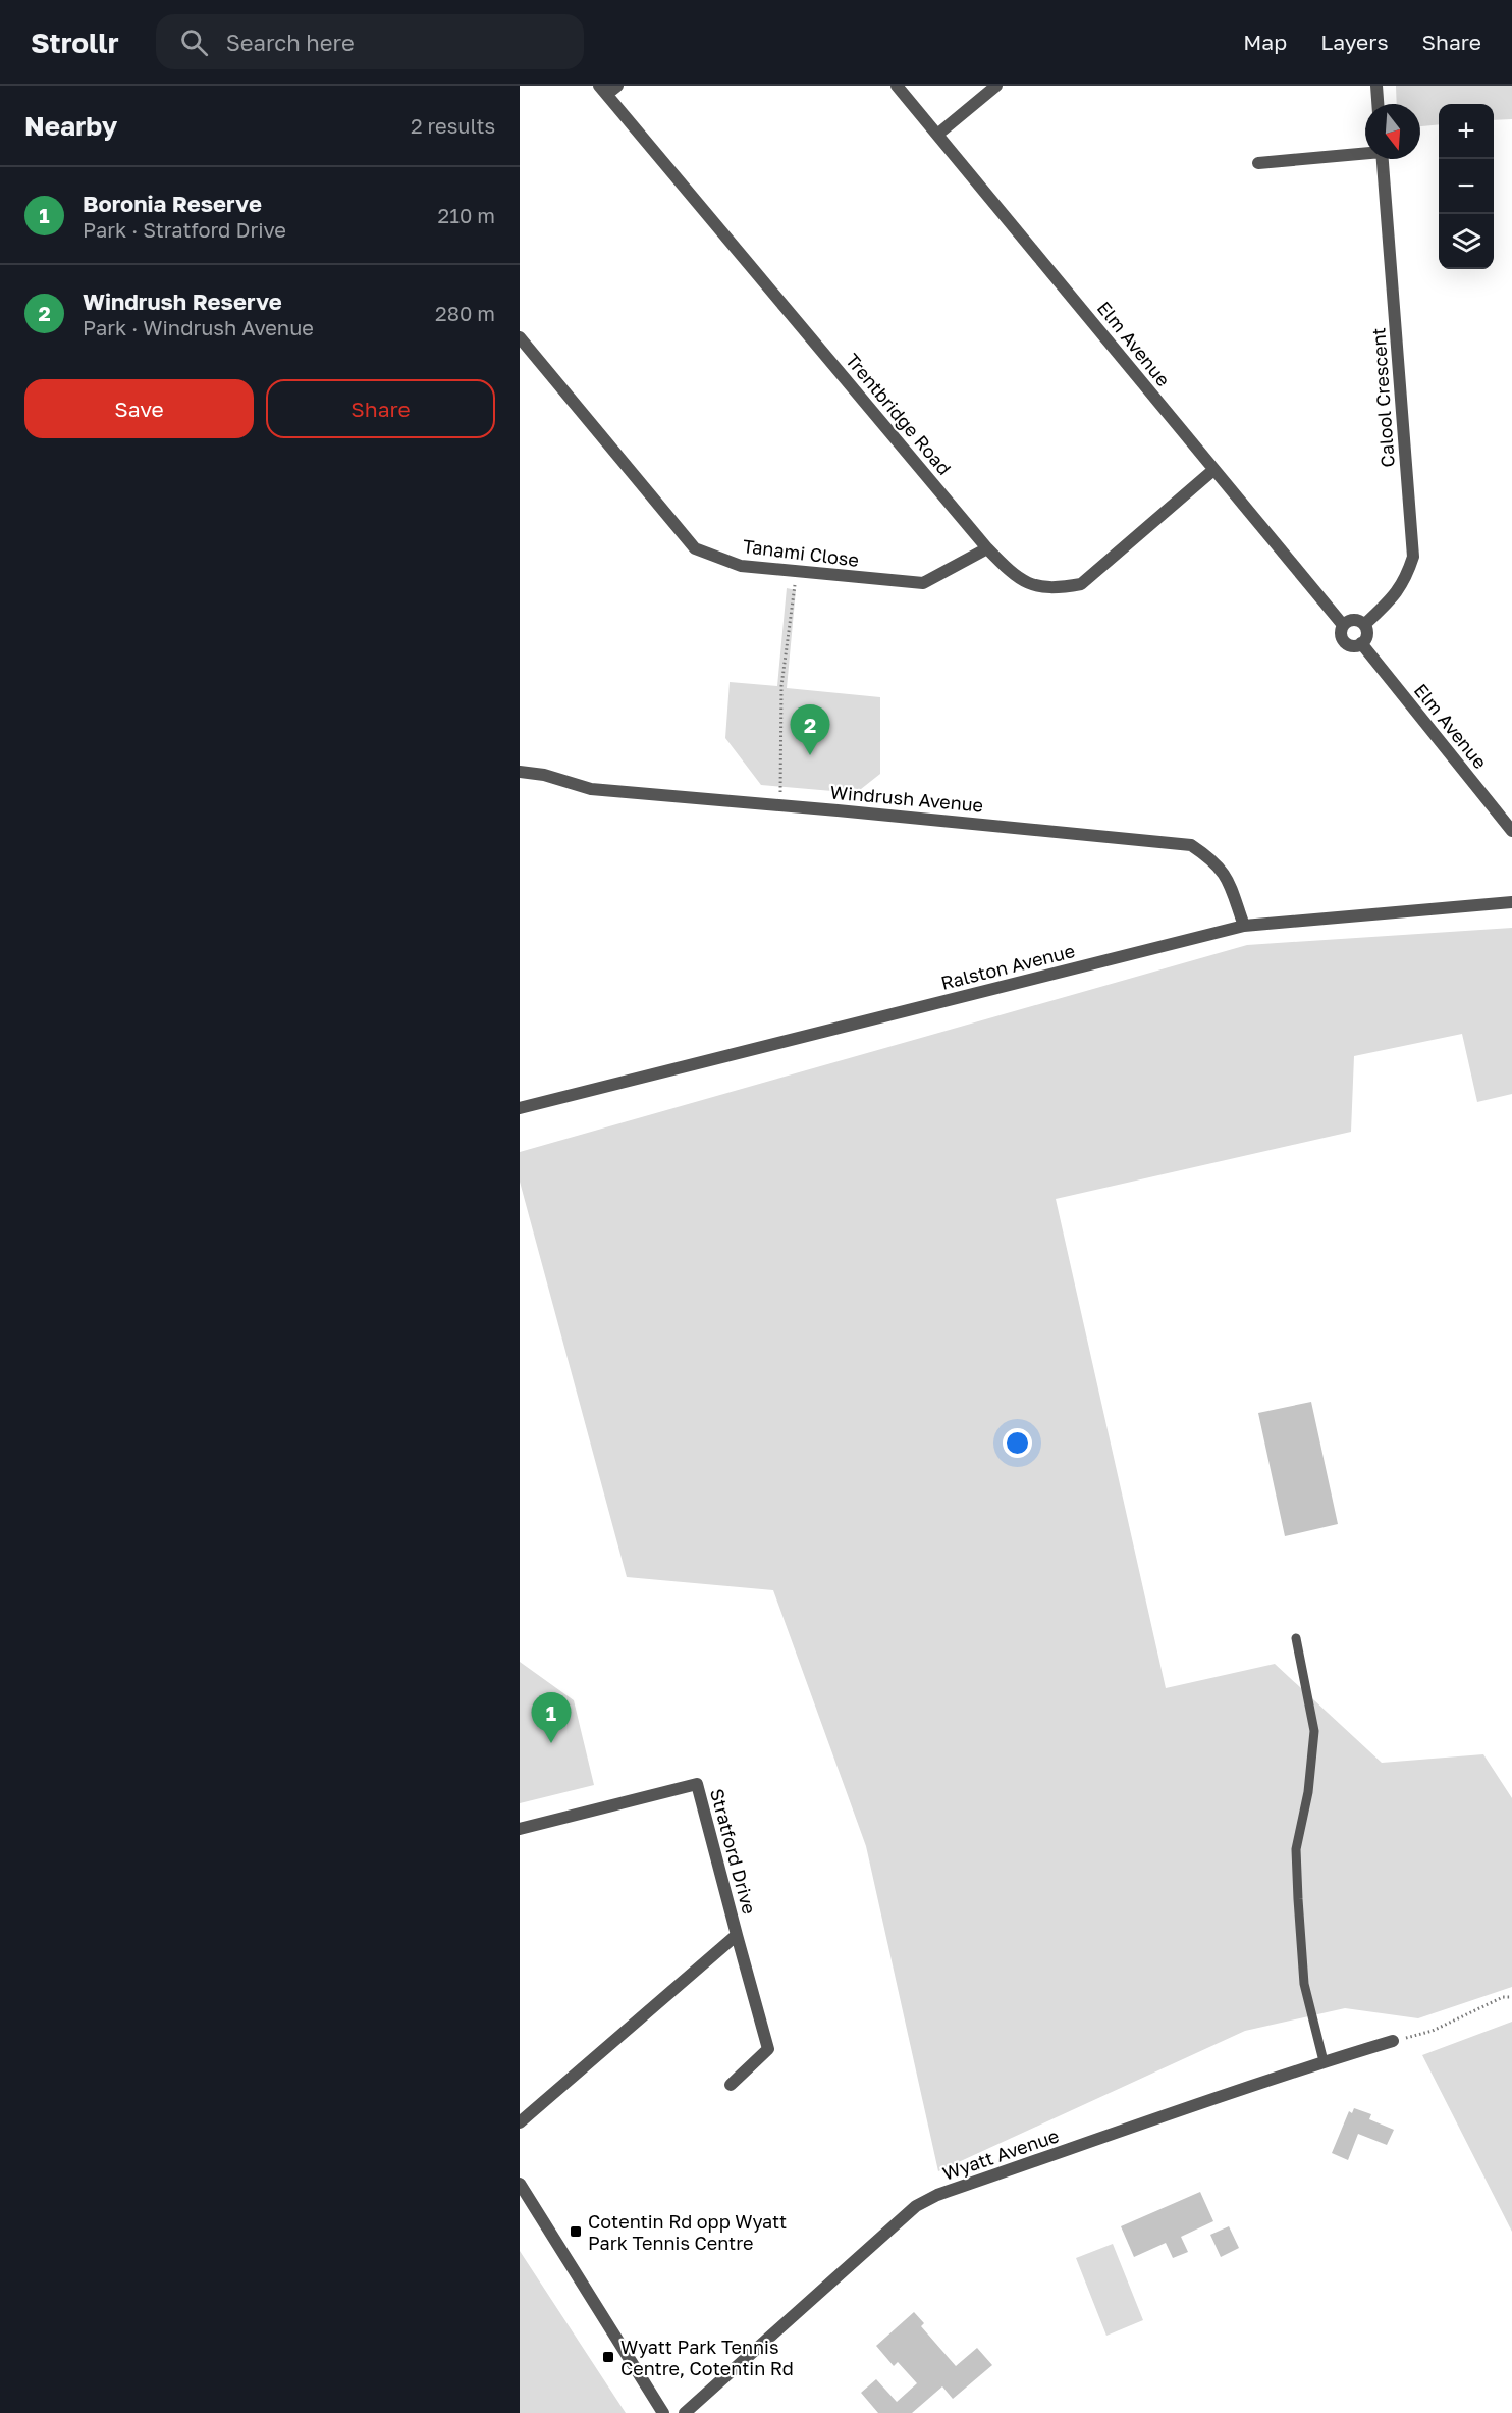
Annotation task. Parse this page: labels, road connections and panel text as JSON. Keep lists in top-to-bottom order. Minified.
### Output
{"streets":{"street":["Elm Avenue","Calool Crescent","Trentbridge Road","Tanami Close","Windrush Avenue","Ralston Avenue","Stratford Drive","Wyatt Avenue"]},"crossings":[["Elm Avenue","Calool Crescent"],["Elm Avenue","Trentbridge Road"],["Trentbridge Road","Tanami Close"],["Windrush Avenue","Ralston Avenue"]],"places":{"transit":["Cotentin Rd opp Wyatt Park Tennis Centre","Wyatt Park Tennis Centre, Cotentin Rd"]},"north":"bottom","page":{"header":"Strollr","search":"Search here","nav":["Map","Layers","Share"],"heading":["Nearby","2 results"],"map_buttons":["+","−"],"list":[{"mark":"1","name":"Boronia Reserve","note":"Park · Stratford Drive","value":"210 m"},{"mark":"2","name":"Windrush Reserve","note":"Park · Windrush Avenue","value":"280 m"}],"buttons":["Save","Share"],"pins":["2","1"]}}
